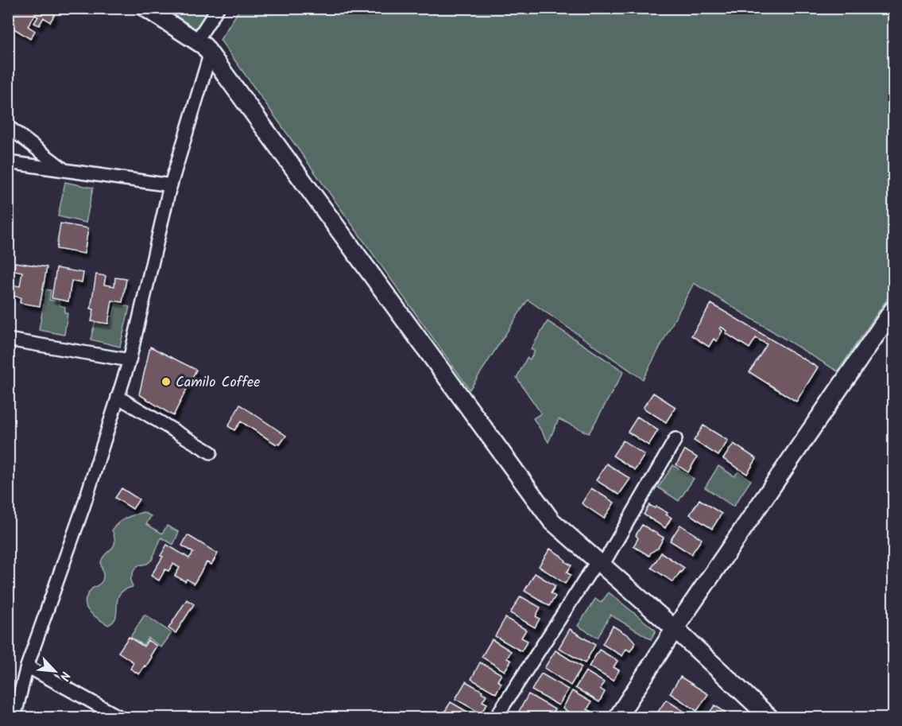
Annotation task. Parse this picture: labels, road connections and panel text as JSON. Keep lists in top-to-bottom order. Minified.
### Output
{"places":["Camilo Coffee"],"north":"bottom right"}
